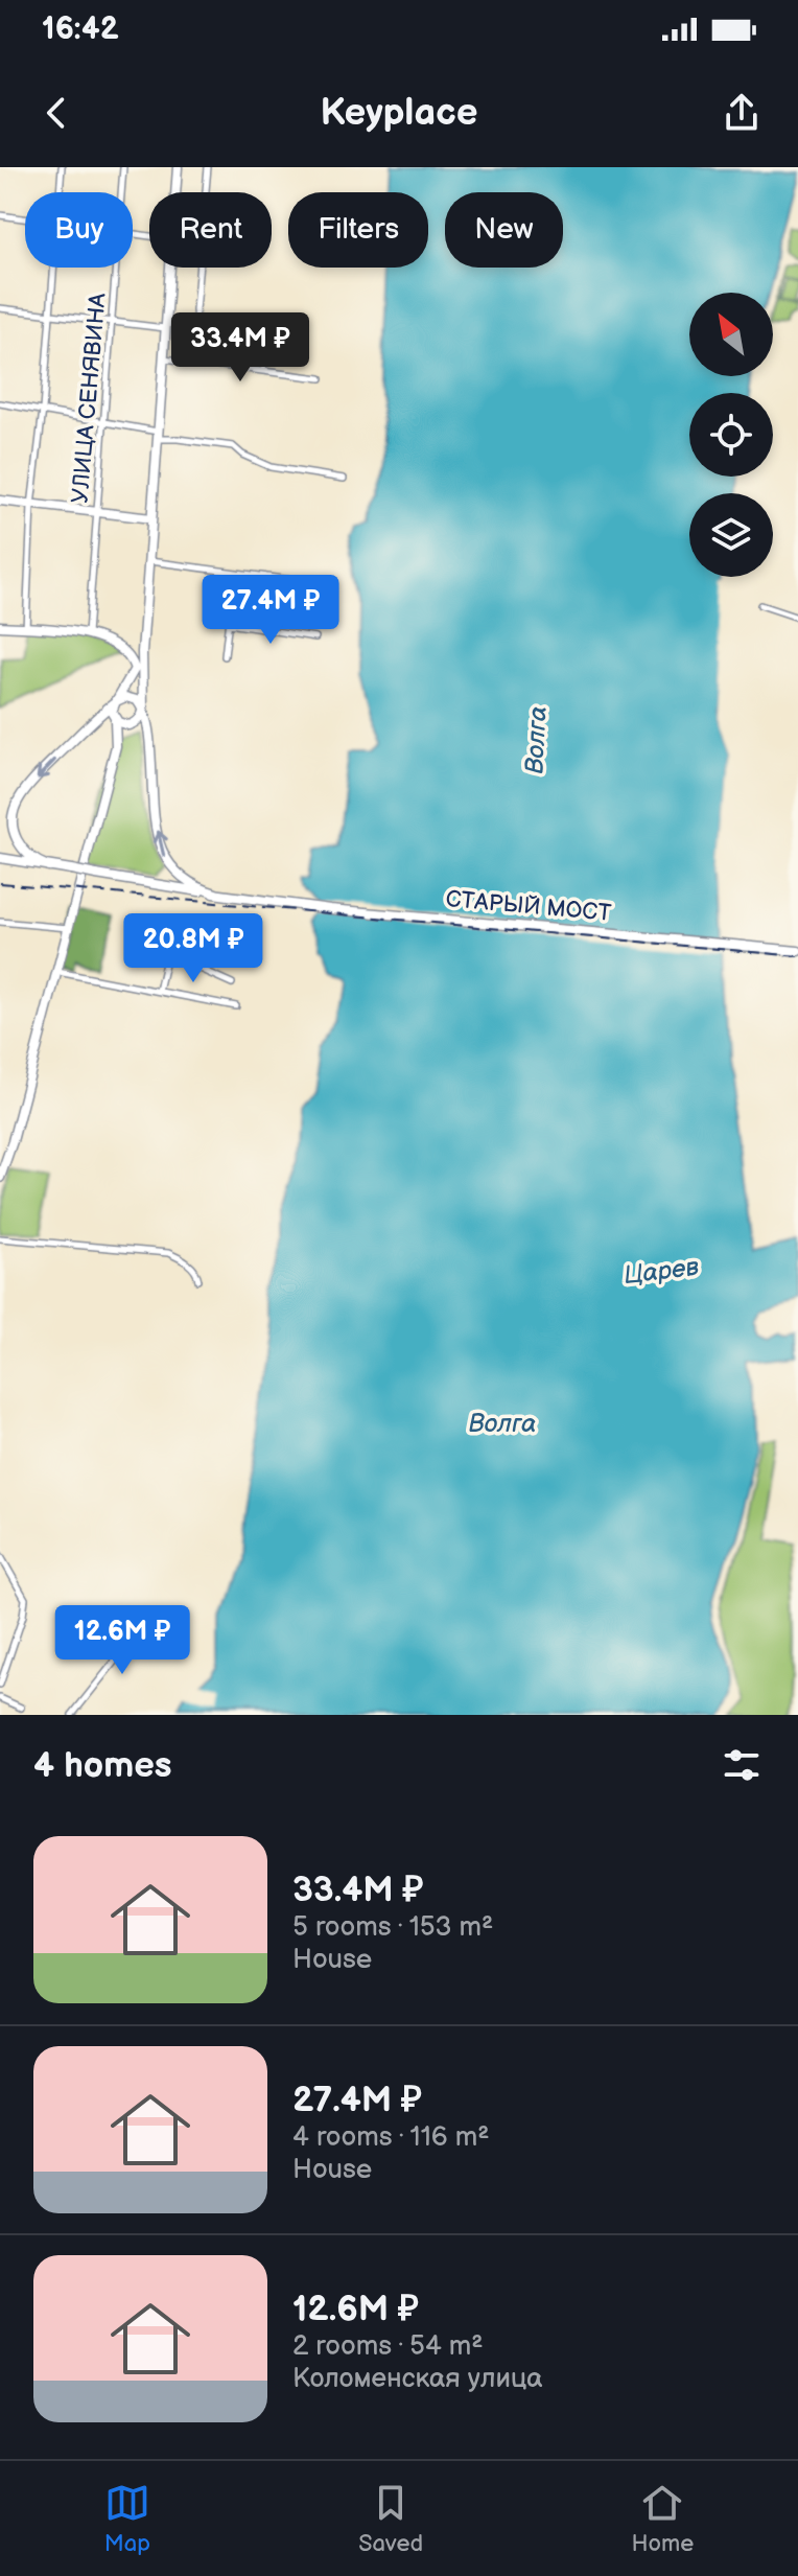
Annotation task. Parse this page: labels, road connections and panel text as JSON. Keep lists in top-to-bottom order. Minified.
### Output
{"streets":{"main road":["СТАРЫЙ МОСТ"],"street":["УЛИЦА СЕНЯВИНА"]},"water":["Волга","Царев"],"north":"top left","page":{"status":"16:42","header":"Keyplace","chip":["Buy","Rent","Filters","New"],"price":["33.4M ₽","27.4M ₽","20.8M ₽","12.6M ₽"],"heading":"4 homes","list":[{"name":"33.4M ₽","note":"5 rooms · 153 m² · House"},{"name":"27.4M ₽","note":"4 rooms · 116 m² · House"},{"name":"12.6M ₽","note":"2 rooms · 54 m² · Коломенская улица"}],"tabs":["Map","Saved","Home"]}}
